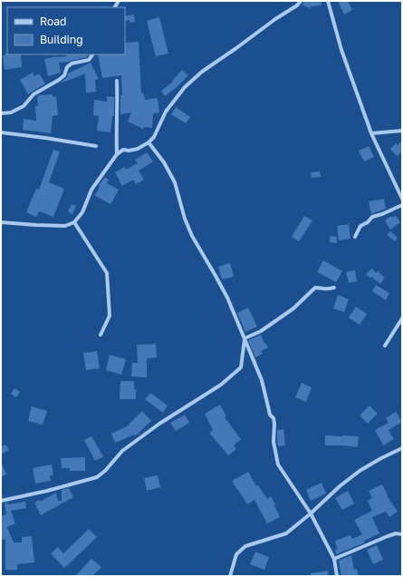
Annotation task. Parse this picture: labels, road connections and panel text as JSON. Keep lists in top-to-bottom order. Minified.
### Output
{"legend":["Road","Building"]}
